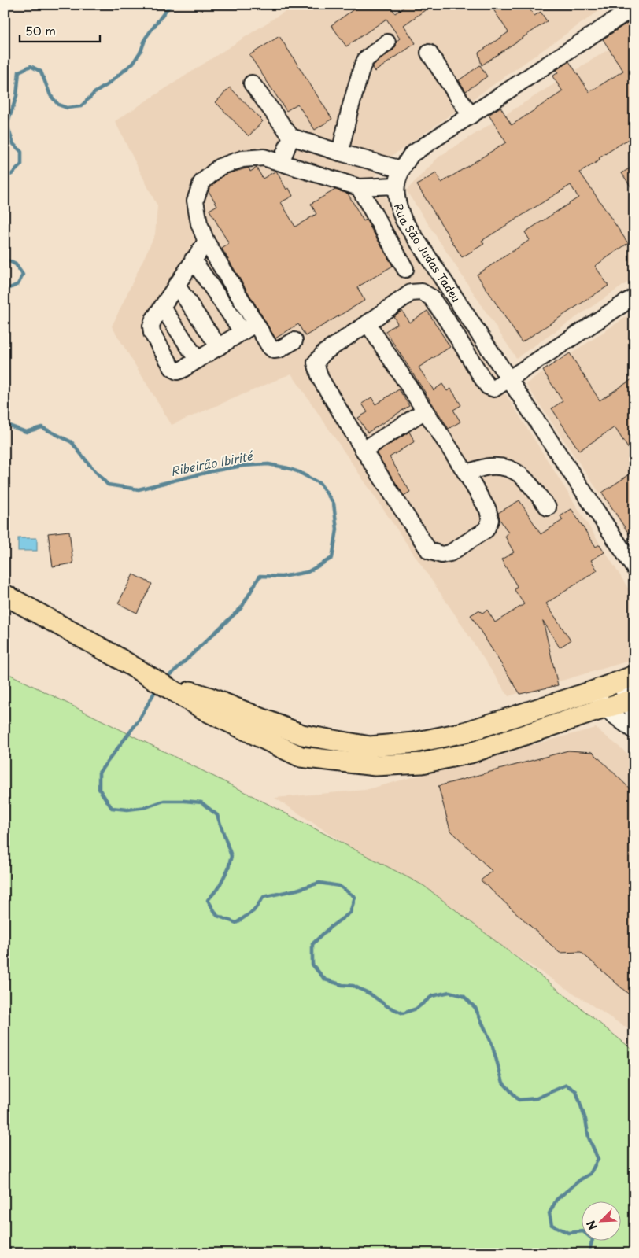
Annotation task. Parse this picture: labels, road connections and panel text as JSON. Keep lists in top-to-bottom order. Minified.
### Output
{"streets":{"street":["Rua São Judas Tadeu"]},"water":["Ribeirão Ibirité"],"scale_bar":"50 m","north":"bottom left"}
